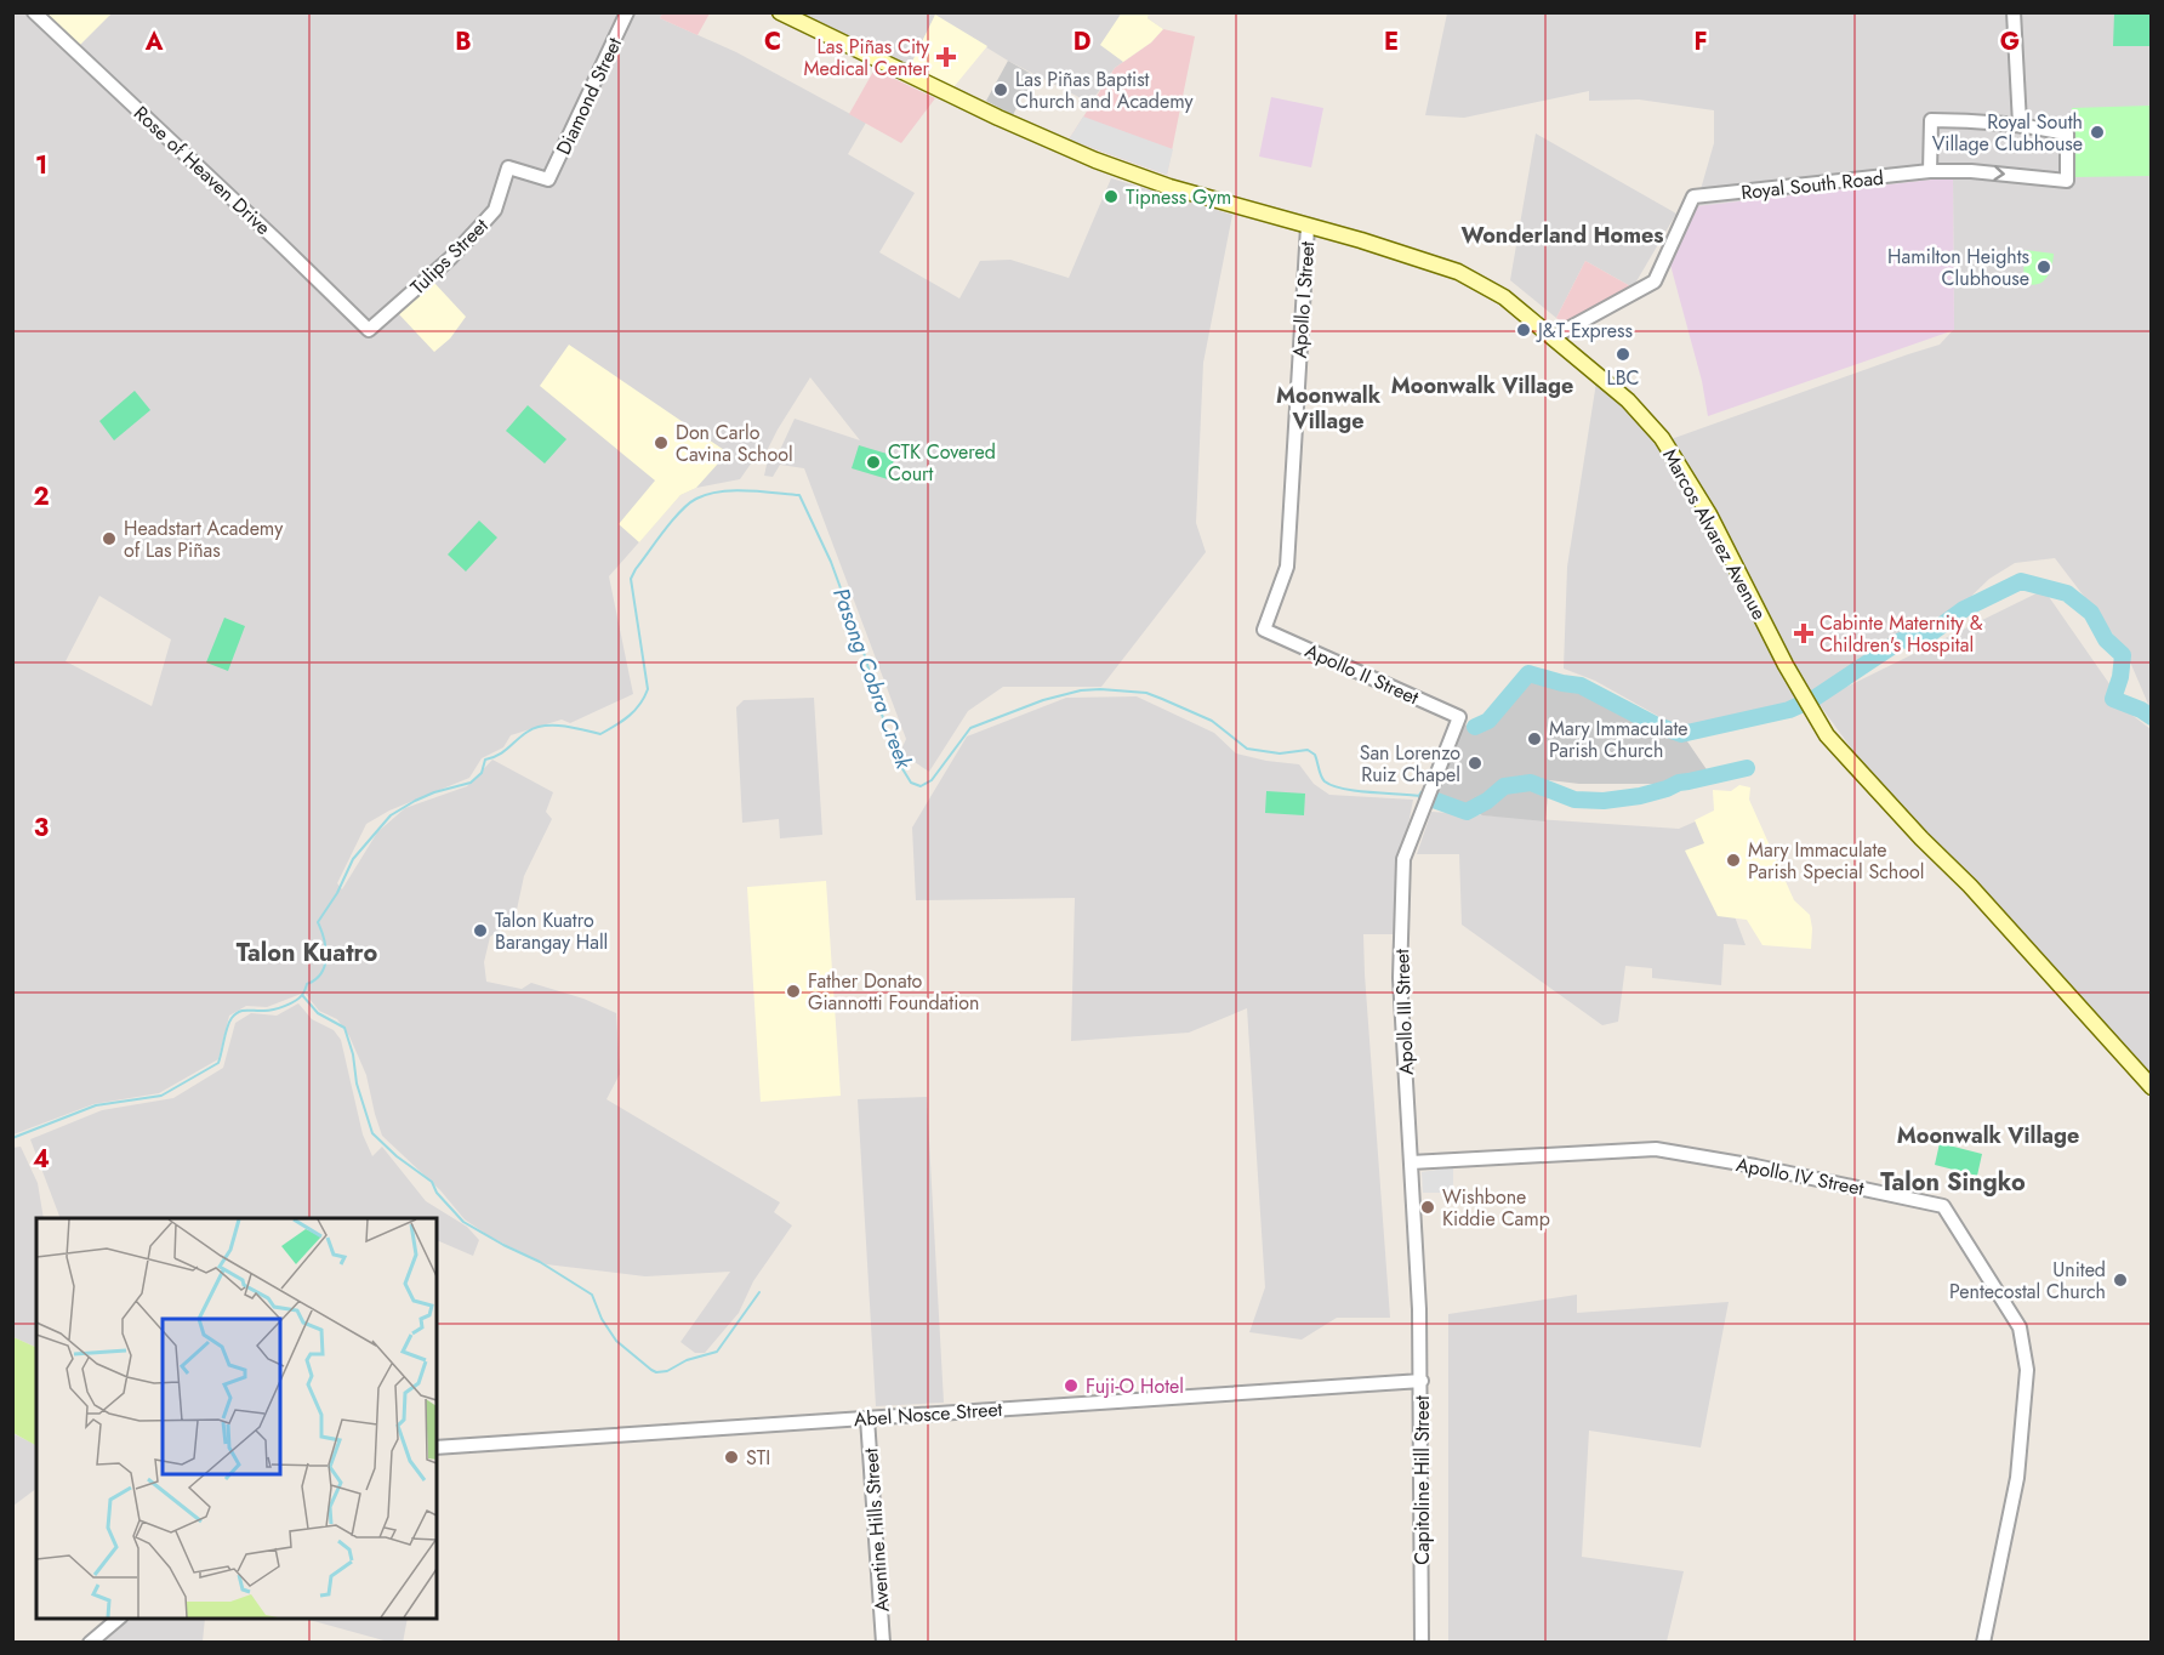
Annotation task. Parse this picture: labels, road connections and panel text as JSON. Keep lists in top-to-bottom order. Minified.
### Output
{"streets":{"main road":["Marcos Alvarez Avenue"],"street":["Diamond Street","Rose of Heaven Drive","Royal South Road","Tulips Street","Apollo I Street","Apollo II Street","Apollo III Street","Apollo IV Street","Abel Nosce Street","Capitoline Hill Street","Aventine Hills Street"]},"crossings":[["Diamond Street","Tulips Street"],["Rose of Heaven Drive","Tulips Street"],["Royal South Road","Marcos Alvarez Avenue"],["Apollo I Street","Marcos Alvarez Avenue"],["Apollo I Street","Apollo II Street"],["Apollo II Street","Apollo III Street"],["Apollo III Street","Apollo IV Street"],["Apollo III Street","Capitoline Hill Street"],["Abel Nosce Street","Capitoline Hill Street"],["Abel Nosce Street","Aventine Hills Street"]],"districts":["Wonderland Homes","Moonwalk Village","Moonwalk Village","Talon Kuatro","Moonwalk Village","Talon Singko"],"water":["Pasong Cobra Creek"],"places":{"health":["Las Piñas City Medical Center","Cabinte Maternity & Children's Hospital"],"other":["Las Piñas Baptist Church and Academy","Royal South Village Clubhouse","Tipness Gym","Hamilton Heights Clubhouse","J&T Express","LBC","Don Carlo Cavina School","CTK Covered Court","Headstart Academy of Las Piñas","Mary Immaculate Parish Church","San Lorenzo Ruiz Chapel","Mary Immaculate Parish Special School","Talon Kuatro Barangay Hall","Father Donato Giannotti Foundation","Wishbone Kiddie Camp","United Pentecostal Church","Fuji-O Hotel","STI"]},"grid":{"columns":["A","B","C","D","E","F","G"],"rows":["1","2","3","4"]}}
